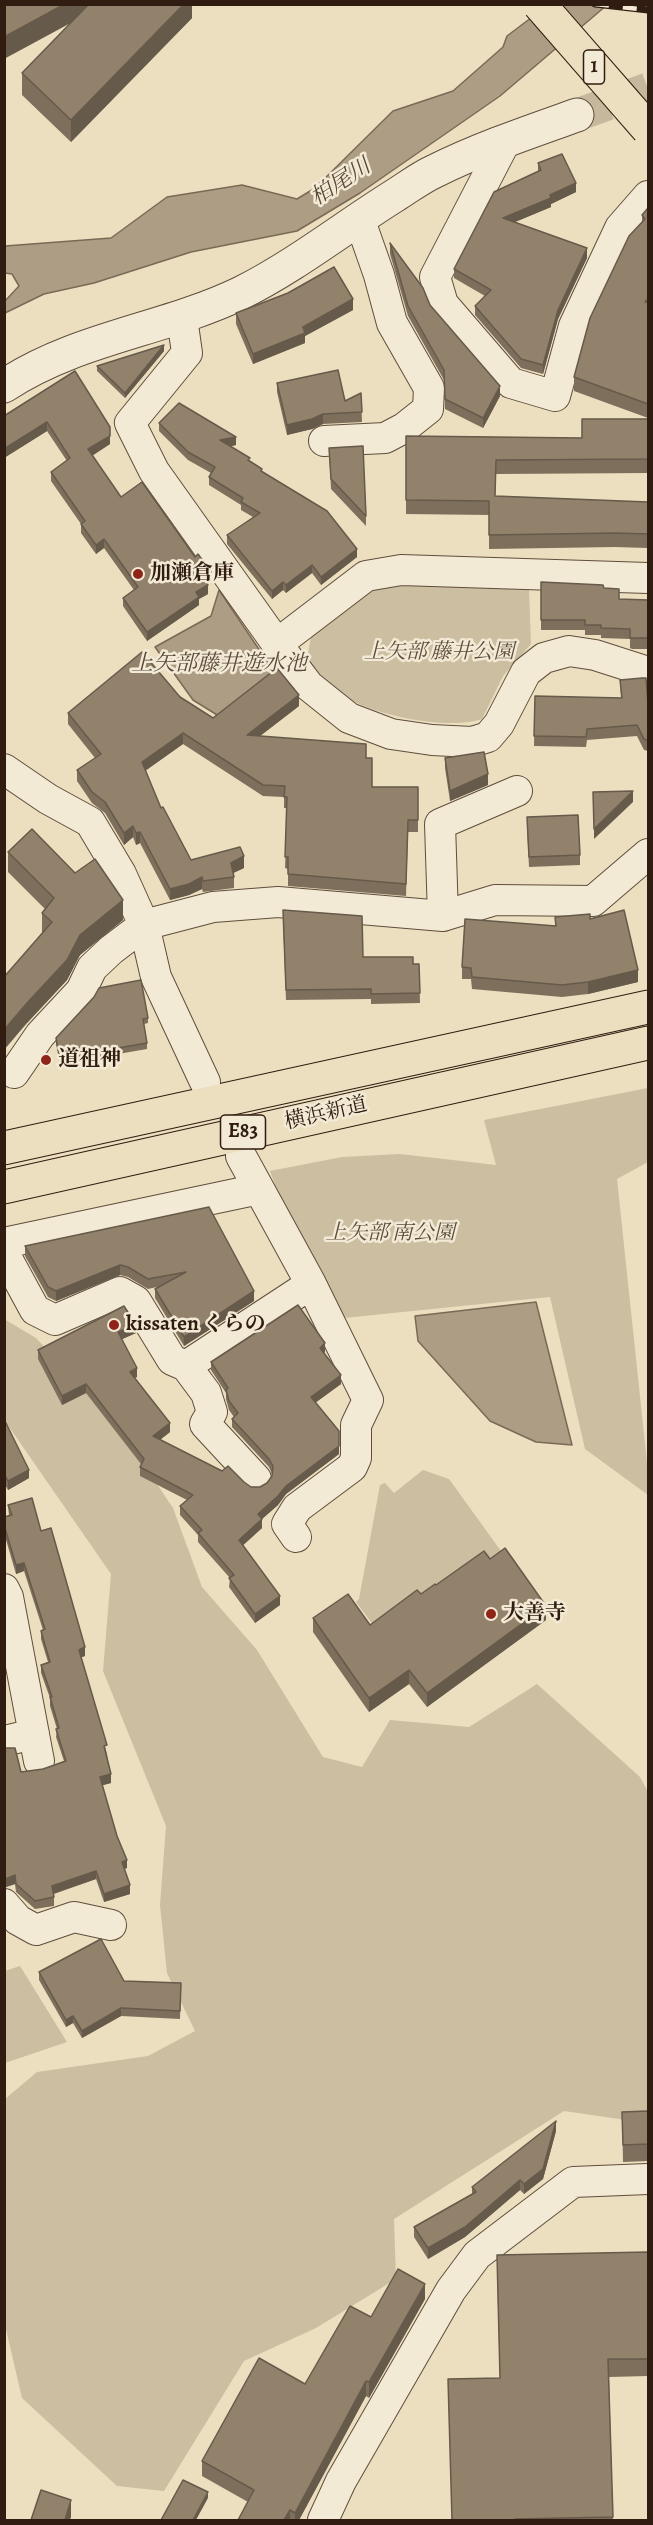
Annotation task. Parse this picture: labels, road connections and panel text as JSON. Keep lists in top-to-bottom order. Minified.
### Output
{"streets":{"highway":["1","横浜新道","E83"]},"water":["柏尾川","上矢部藤井遊水池"],"parks":["上矢部 藤井公園","上矢部 南公園"],"places":["加瀬倉庫","道祖神","kissaten くらの","大善寺"]}
